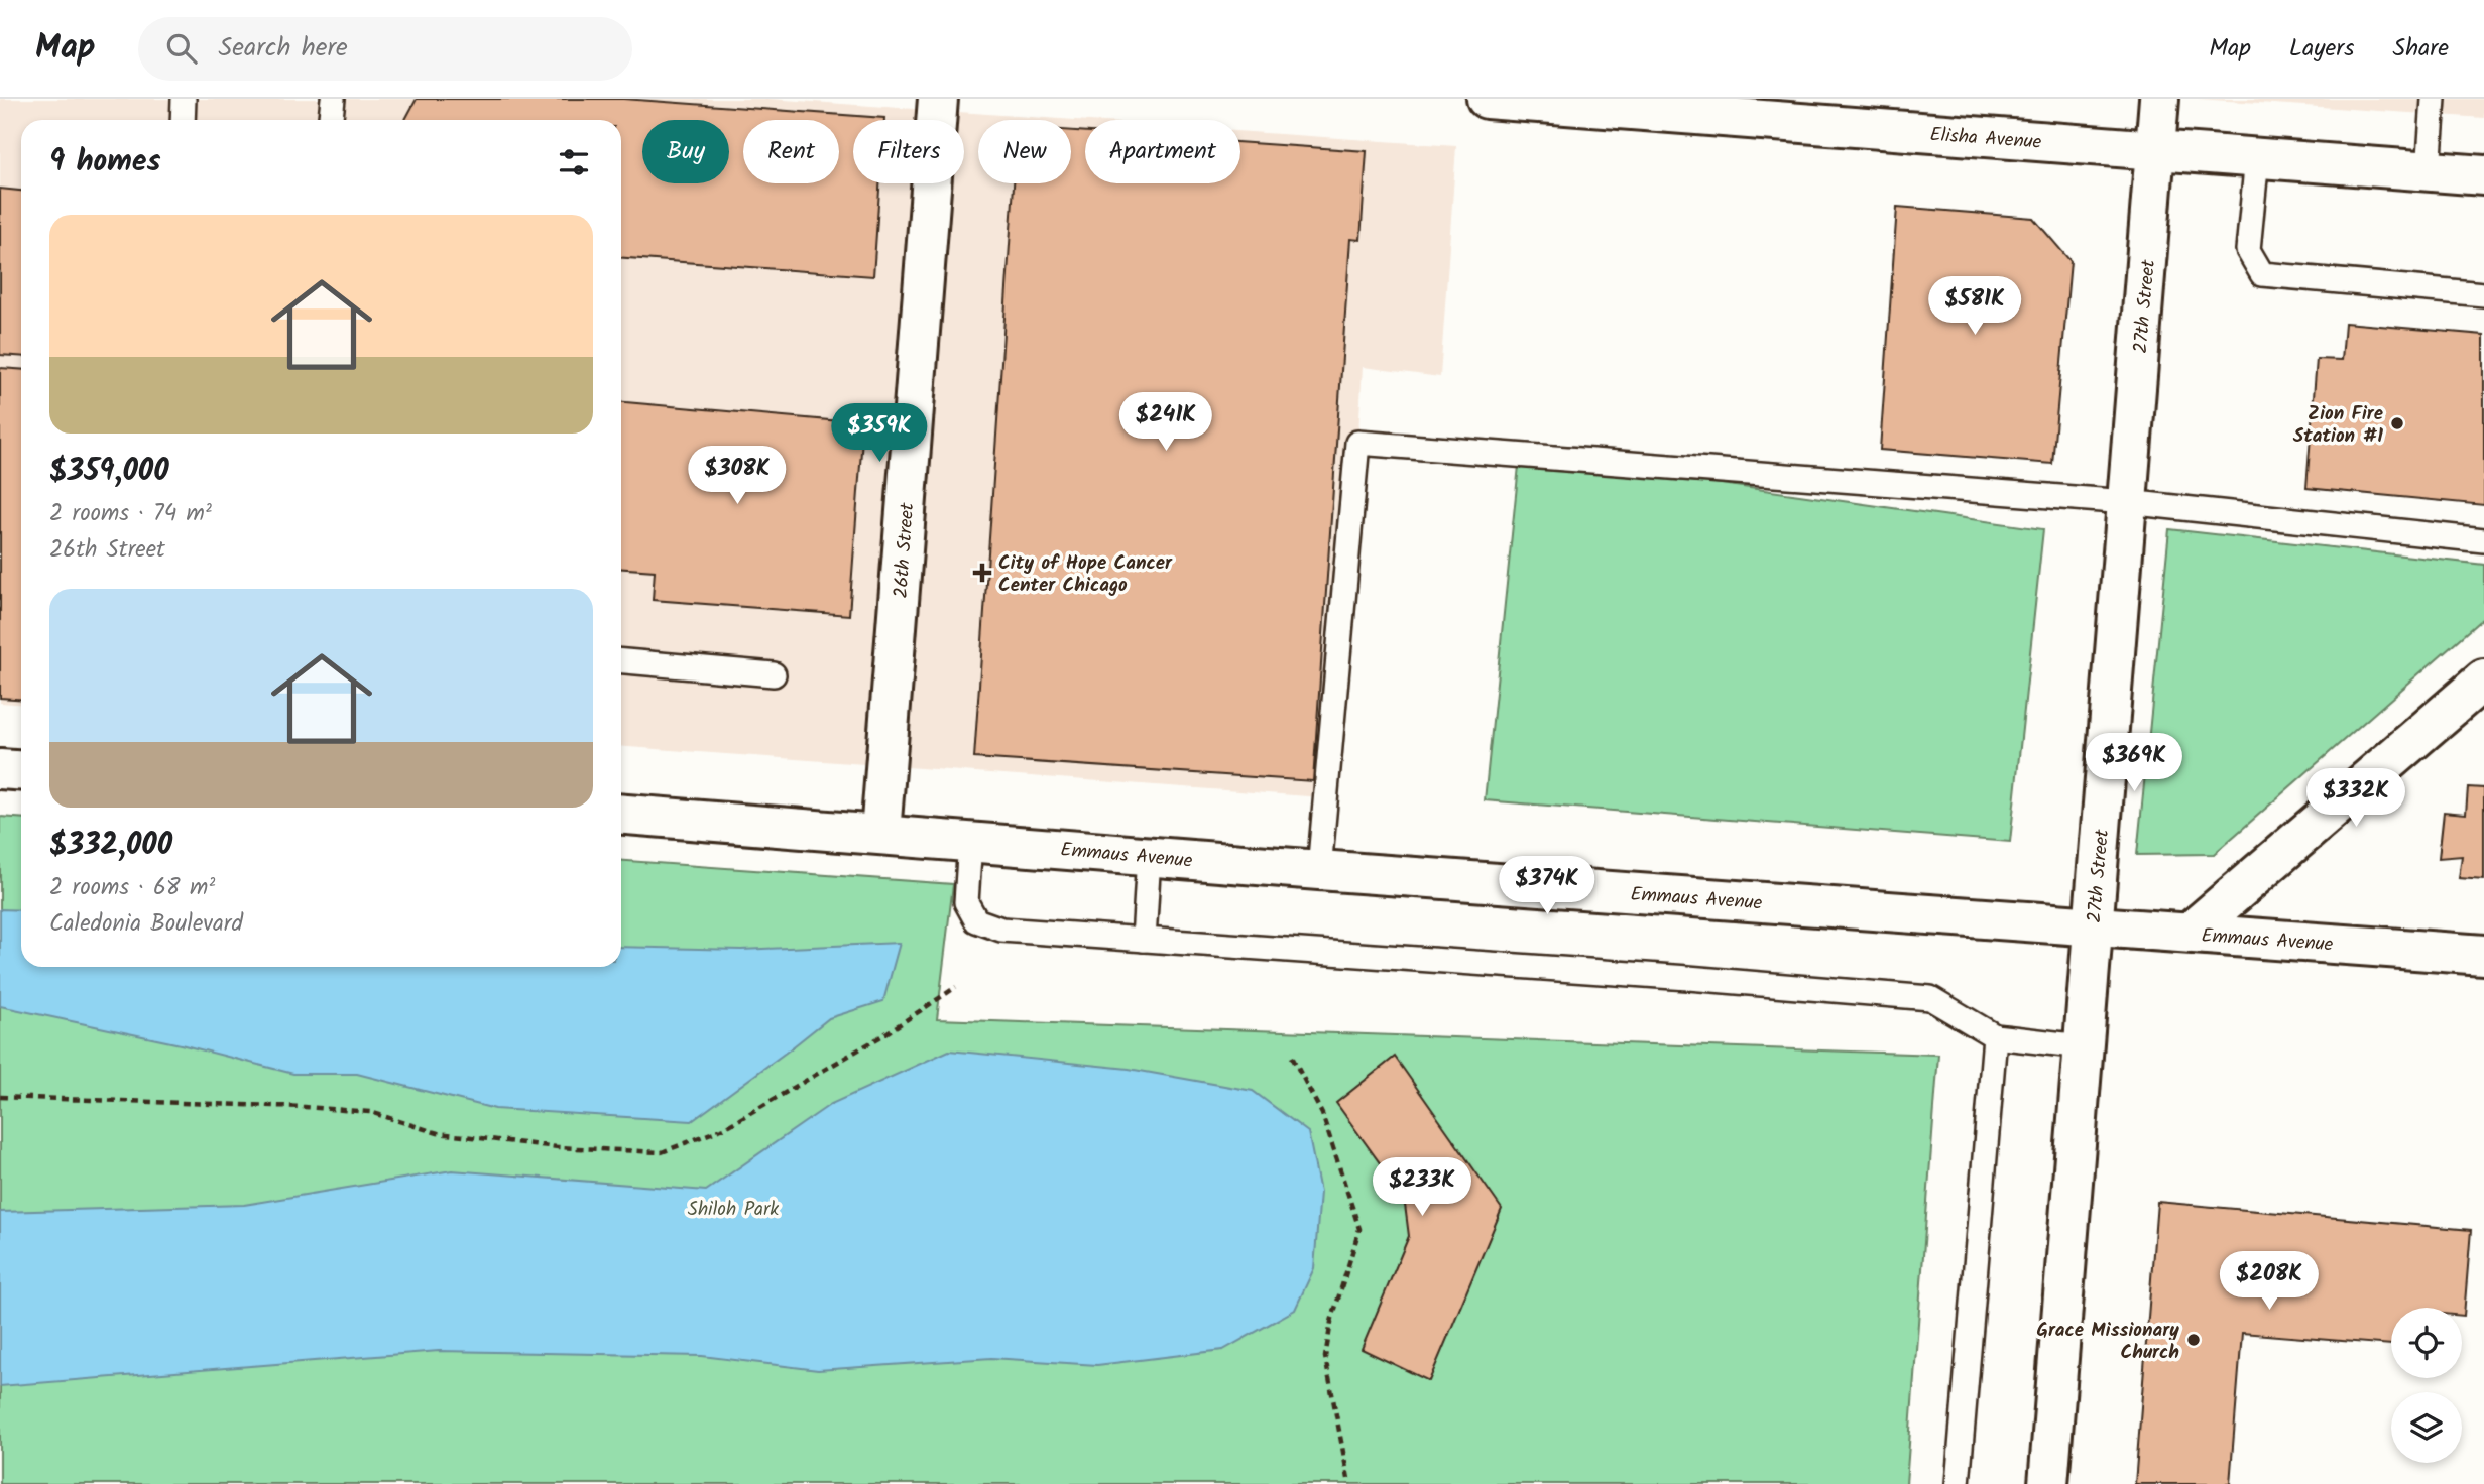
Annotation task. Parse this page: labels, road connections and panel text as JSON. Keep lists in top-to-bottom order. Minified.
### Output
{"streets":{"street":["Elisha Avenue","27th Street","26th Street","Emmaus Avenue"]},"crossings":[["Elisha Avenue","27th Street"],["27th Street","Emmaus Avenue"],["26th Street","Emmaus Avenue"]],"parks":["Shiloh Park"],"places":{"other":["Zion Fire Station #1","Grace Missionary Church"],"health":["City of Hope Cancer Center Chicago"]},"page":{"header":"Map","search":"Search here","nav":["Map","Layers","Share"],"chip":["Buy","Rent","Filters","New","Apartment"],"heading":"9 homes","list":[{"name":"$359,000","note":"2 rooms · 74 m² · 26th Street"},{"name":"$332,000","note":"2 rooms · 68 m² · Caledonia Boulevard"}],"price":["$581K","$241K","$359K","$308K","$369K","$332K","$374K","$233K","$208K"]}}
